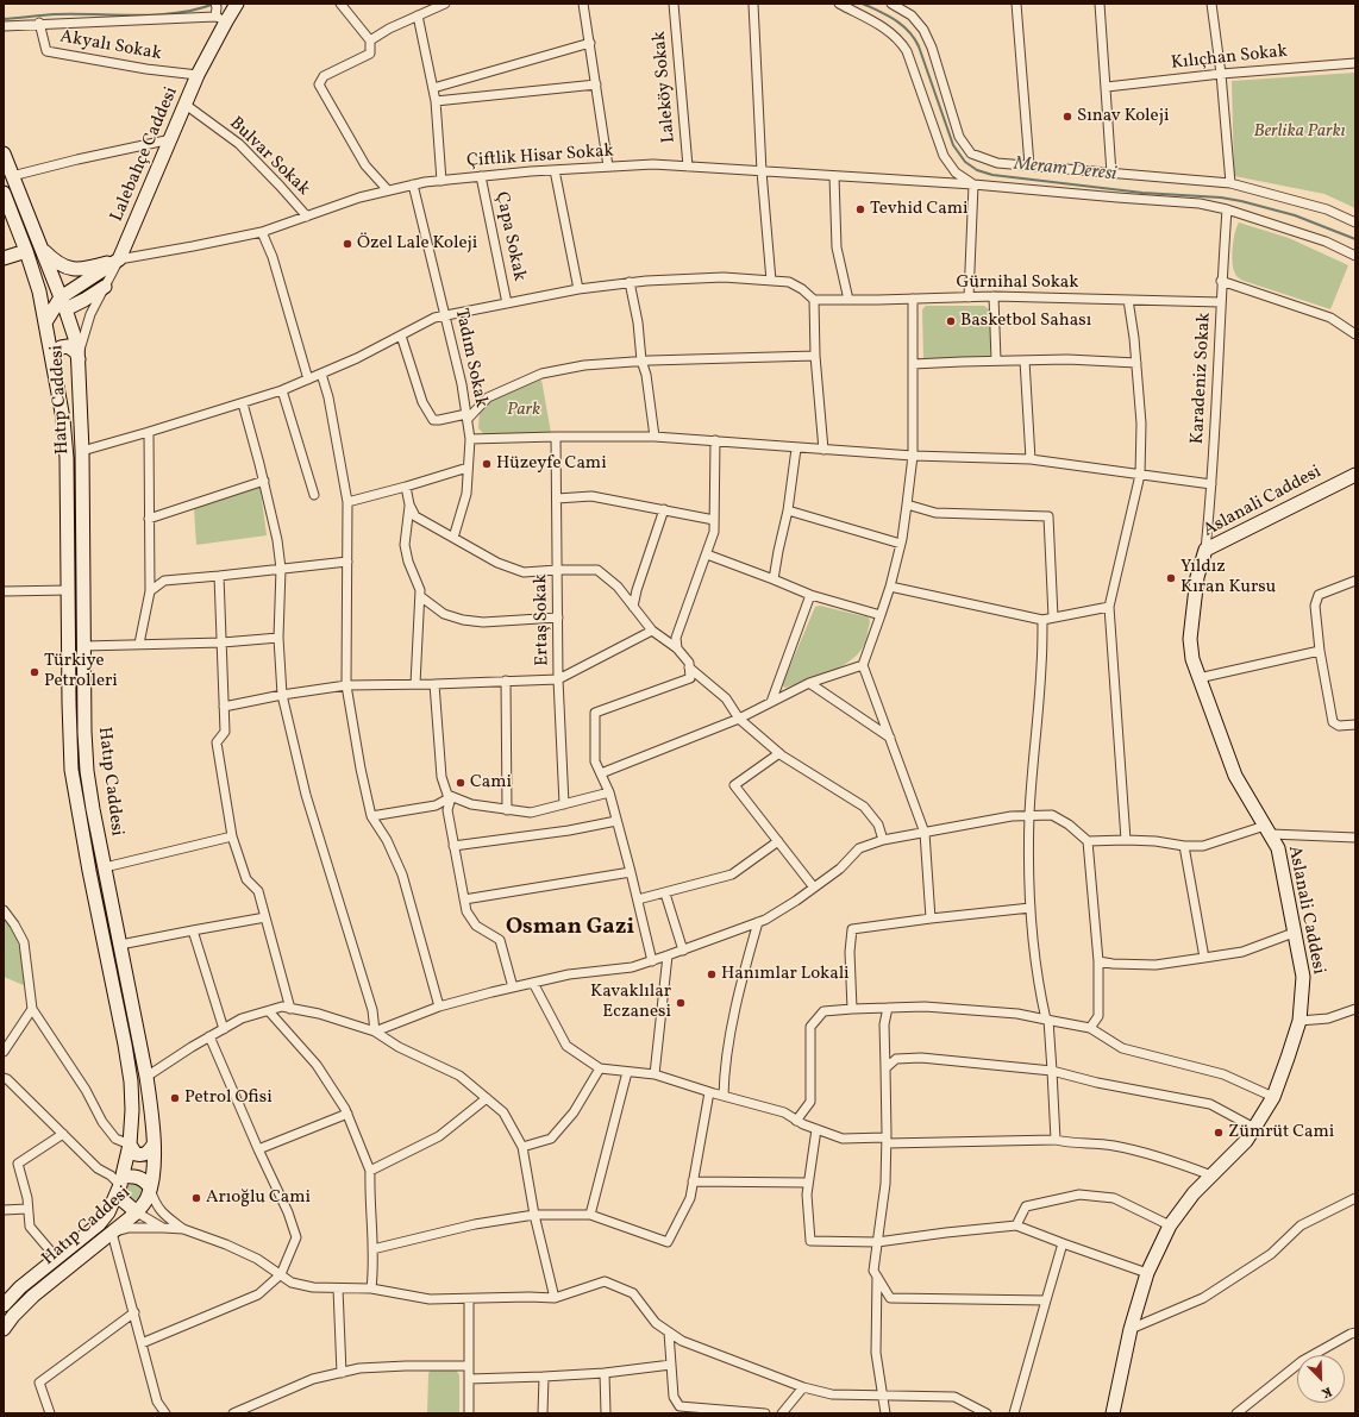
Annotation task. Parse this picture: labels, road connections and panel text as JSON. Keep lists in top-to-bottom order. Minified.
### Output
{"streets":{"main road":["Lalebahçe Caddesi","Hatıp Caddesi","Aslanali Caddesi"],"street":["Akyalı Sokak","Kılıçhan Sokak","Laleköy Sokak","Bulvar Sokak","Çiftlik Hisar Sokak","Çapa Sokak","Gürnihal Sokak","Tadım Sokak","Karadeniz Sokak","Ertaş Sokak"]},"crossings":[["Akyalı Sokak","Lalebahçe Caddesi"],["Laleköy Sokak","Çiftlik Hisar Sokak"],["Lalebahçe Caddesi","Bulvar Sokak"],["Lalebahçe Caddesi","Çiftlik Hisar Sokak"],["Bulvar Sokak","Çiftlik Hisar Sokak"],["Çiftlik Hisar Sokak","Çapa Sokak"],["Çiftlik Hisar Sokak","Tadım Sokak"],["Çiftlik Hisar Sokak","Karadeniz Sokak"],["Gürnihal Sokak","Karadeniz Sokak"],["Karadeniz Sokak","Aslanali Caddesi"]],"districts":["Osman Gazi"],"water":["Meram Deresi"],"parks":["Berlika Parkı","Park"],"places":["Sınav Koleji","Tevhid Cami","Özel Lale Koleji","Basketbol Sahası","Hüzeyfe Cami","Yıldız Kıran Kursu","Türkiye Petrolleri","Cami","Hanımlar Lokali","Kavaklılar Eczanesi","Petrol Ofisi","Zümrüt Cami","Arıoğlu Cami"],"north":"bottom right"}
